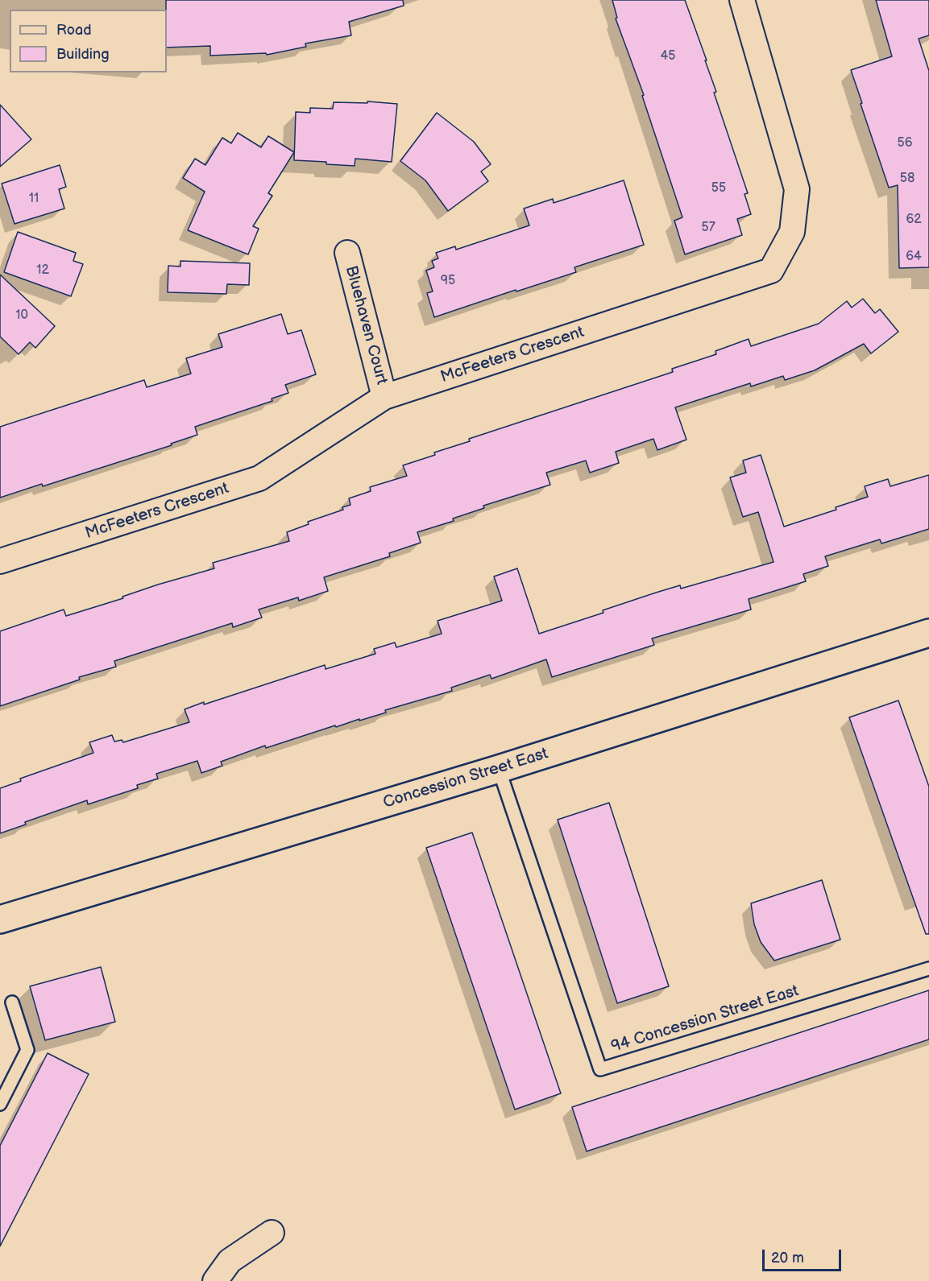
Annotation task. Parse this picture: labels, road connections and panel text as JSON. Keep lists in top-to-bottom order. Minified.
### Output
{"streets":{"street":["Bluehaven Court","McFeeters Crescent","Concession Street East"],"lane":["94 Concession Street East"]},"crossings":[["Bluehaven Court","McFeeters Crescent"],["Concession Street East","94 Concession Street East"]],"house_numbers":["45","56","58","55","11","62","57","64","12","95","10"],"legend":["Road","Building"],"scale_bar":"20 m"}
